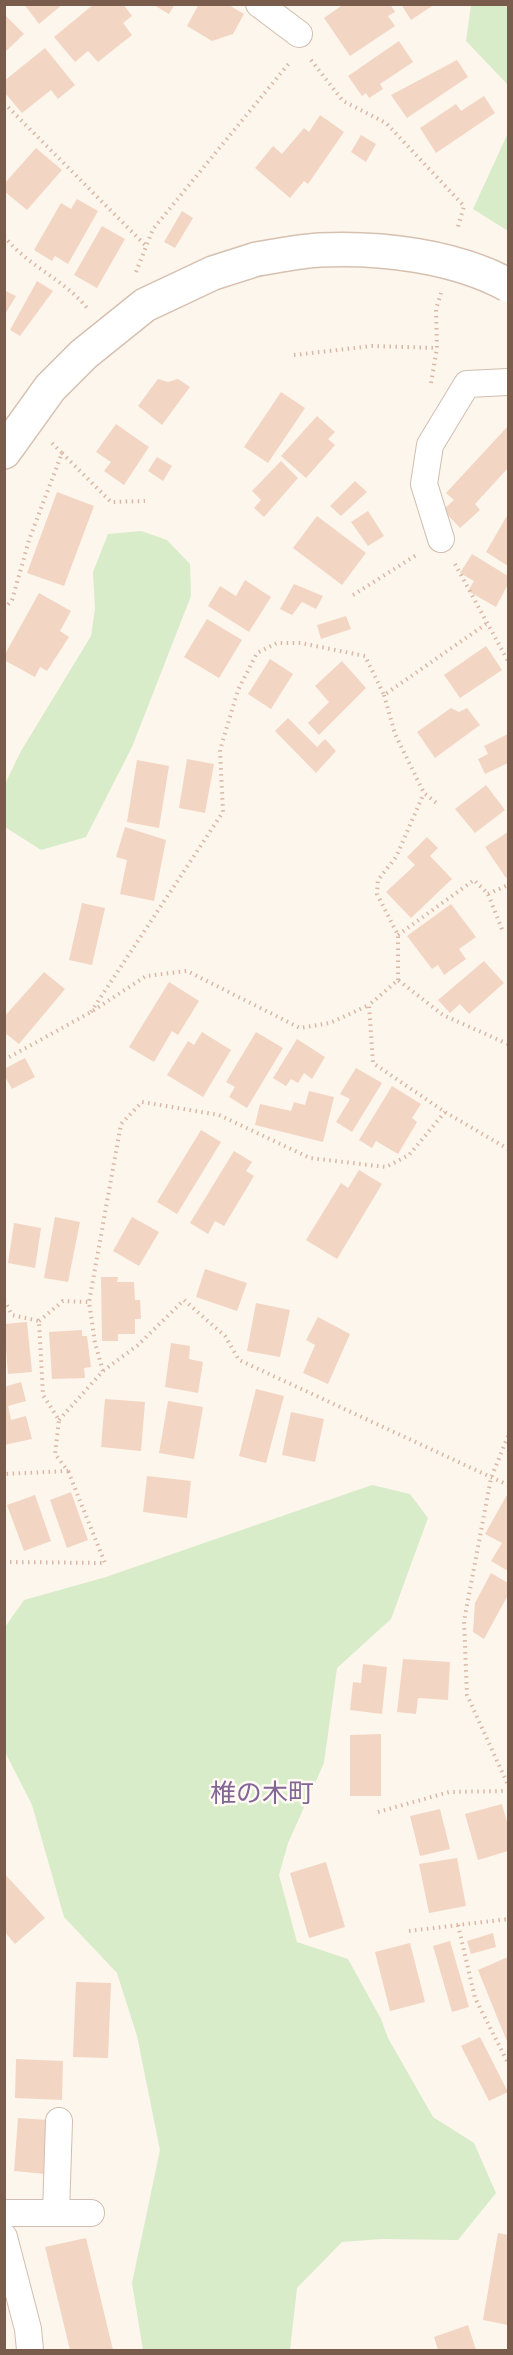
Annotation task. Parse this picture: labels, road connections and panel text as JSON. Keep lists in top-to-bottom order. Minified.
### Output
{"districts":["椎の木町"]}
